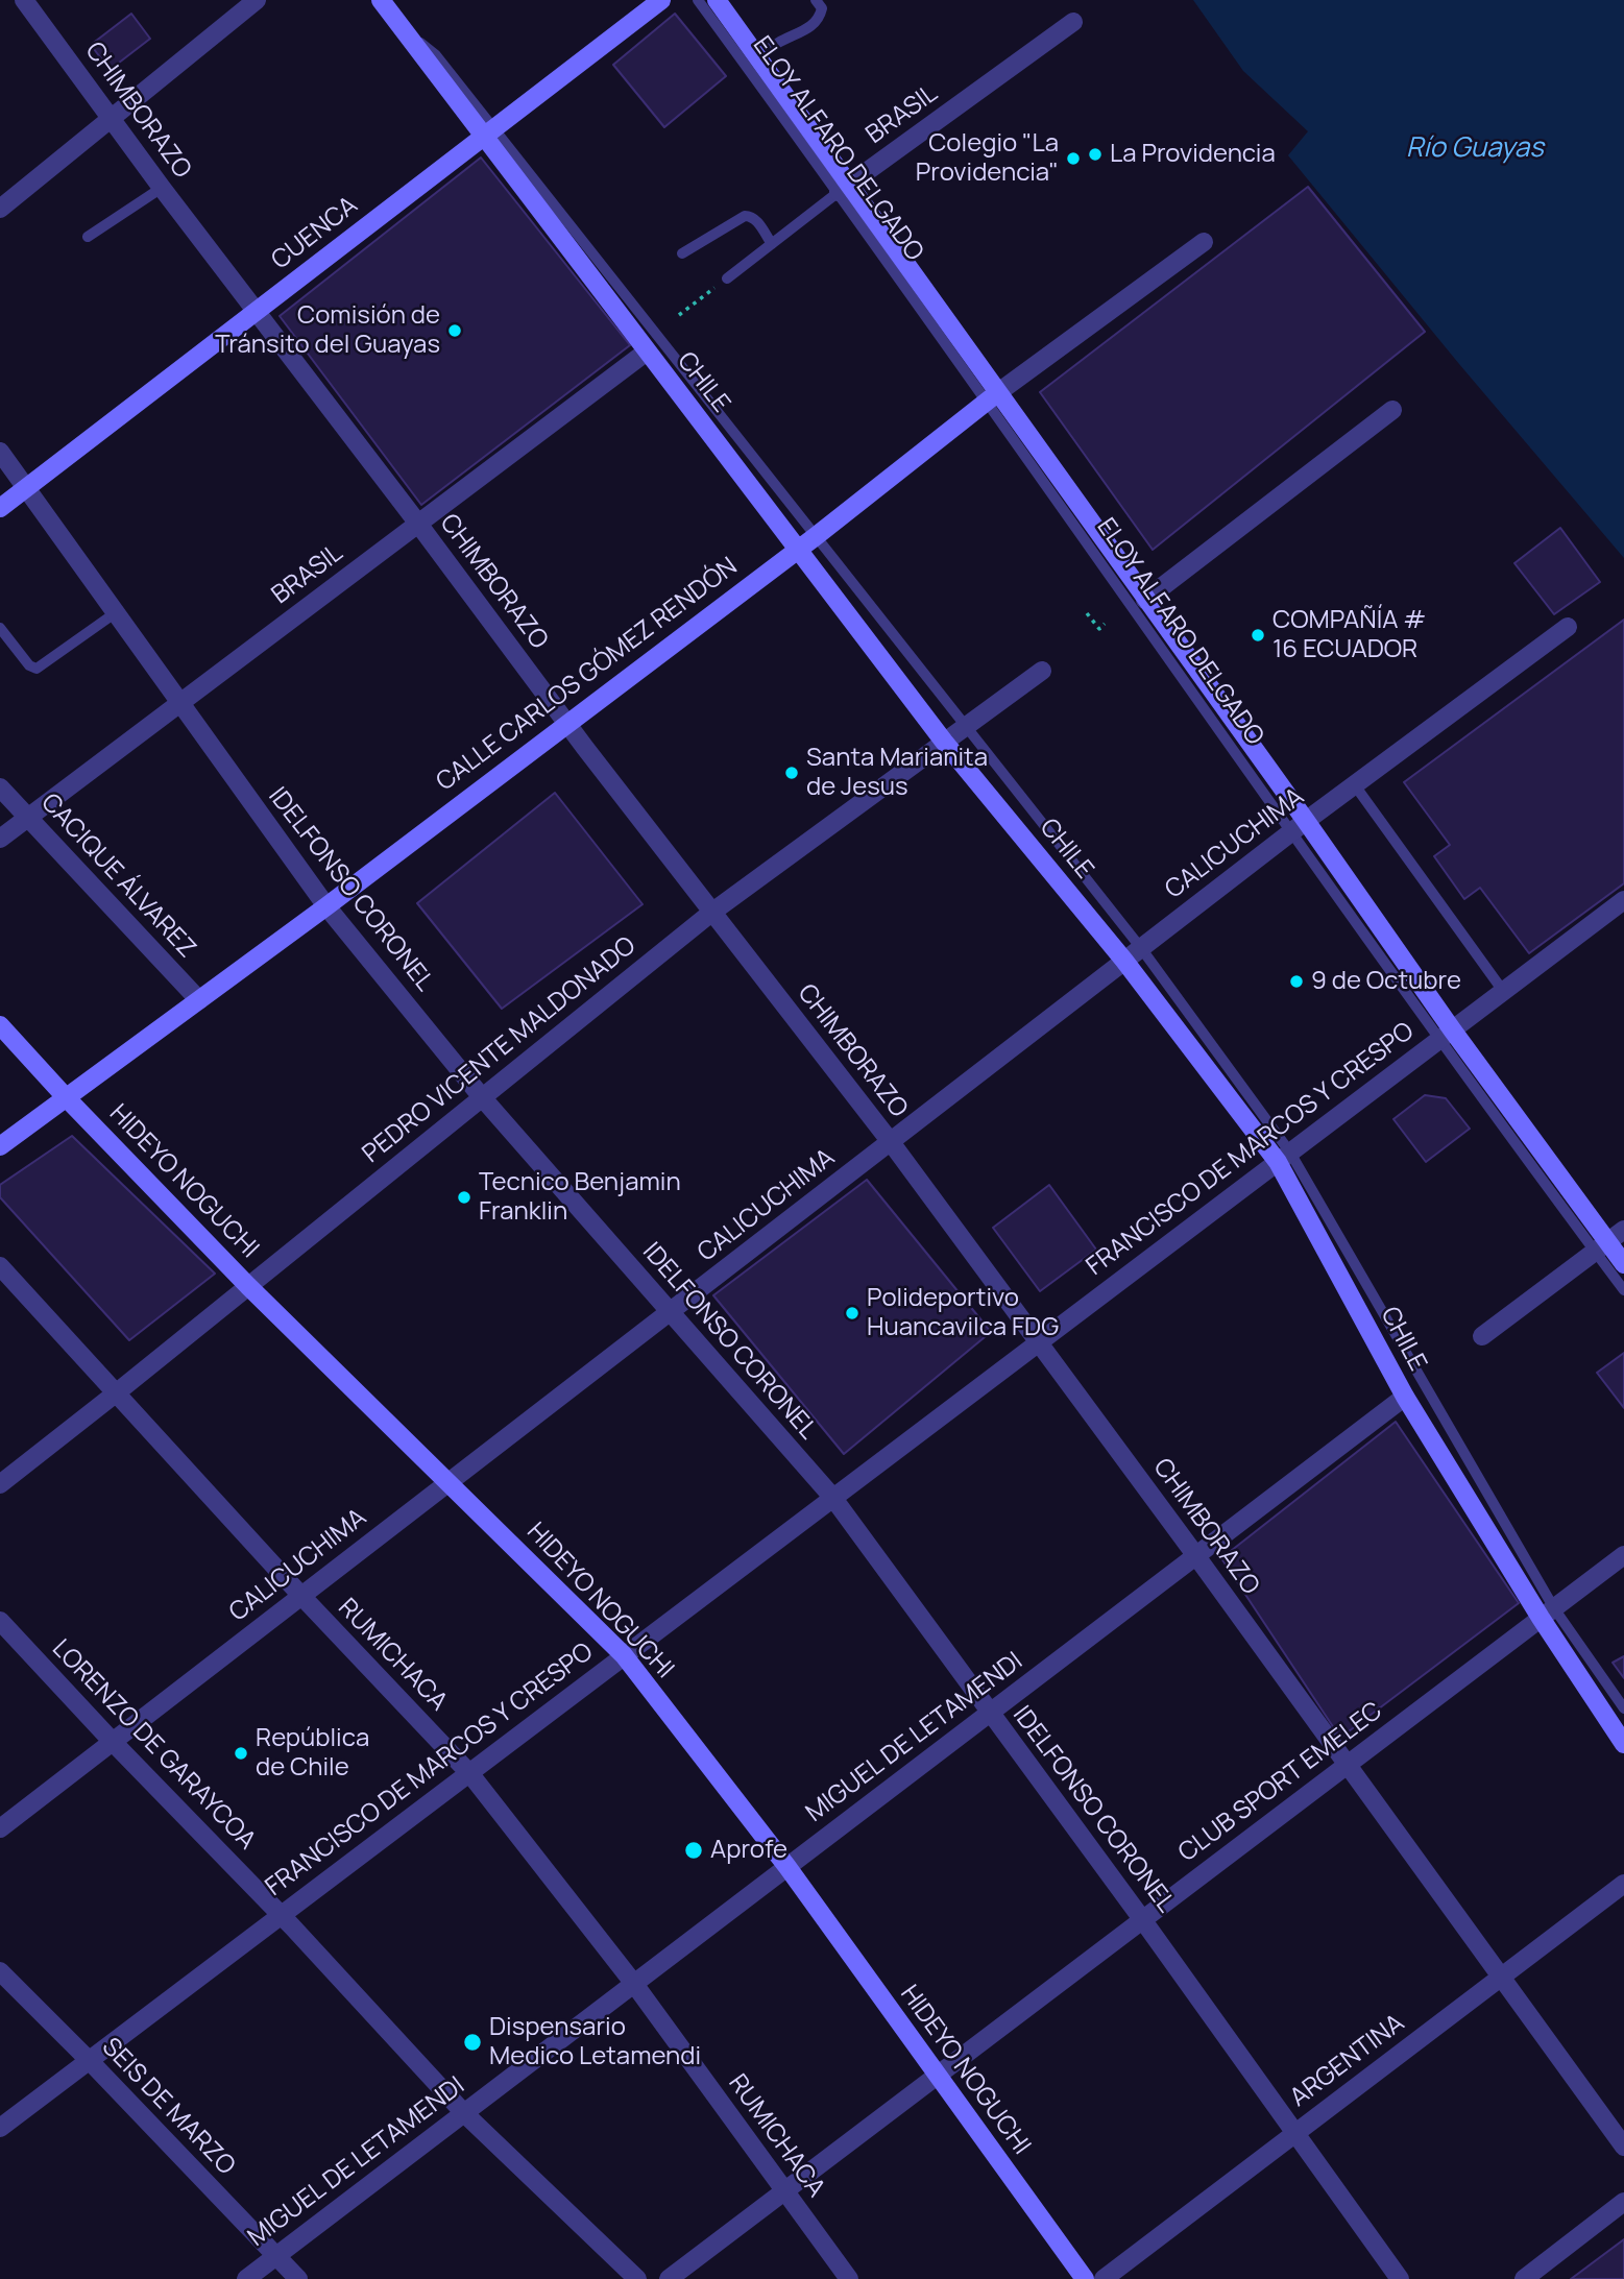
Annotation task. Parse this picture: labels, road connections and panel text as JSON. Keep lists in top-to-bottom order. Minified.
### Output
{"streets":{"main road":["ELOY ALFARO DELGADO","CUENCA","CHILE","CALLE CARLOS GÓMEZ RENDÓN","HIDEYO NOGUCHI"],"street":["CHIMBORAZO","BRASIL","CALICUCHIMA","CACIQUE ÁLVAREZ","IDELFONSO CORONEL","PEDRO VICENTE MALDONADO","FRANCISCO DE MARCOS Y CRESPO","RUMICHACA","MIGUEL DE LETAMENDI","LORENZO DE GARAYCOA","CLUB SPORT EMELEC","ARGENTINA","SEIS DE MARZO"]},"crossings":[["CHIMBORAZO","BRASIL"],["CHIMBORAZO","CUENCA"],["CHIMBORAZO","CALLE CARLOS GÓMEZ RENDÓN"],["CHIMBORAZO","CALICUCHIMA"],["CHIMBORAZO","PEDRO VICENTE MALDONADO"],["CHIMBORAZO","FRANCISCO DE MARCOS Y CRESPO"],["CHIMBORAZO","MIGUEL DE LETAMENDI"],["CHIMBORAZO","CLUB SPORT EMELEC"],["CHIMBORAZO","ARGENTINA"],["BRASIL","ELOY ALFARO DELGADO"],["BRASIL","CHILE"],["BRASIL","CACIQUE ÁLVAREZ"],["BRASIL","IDELFONSO CORONEL"],["ELOY ALFARO DELGADO","CALLE CARLOS GÓMEZ RENDÓN"],["ELOY ALFARO DELGADO","CALICUCHIMA"],["ELOY ALFARO DELGADO","FRANCISCO DE MARCOS Y CRESPO"],["CUENCA","CHILE"],["CUENCA","IDELFONSO CORONEL"],["CHILE","CALLE CARLOS GÓMEZ RENDÓN"],["CHILE","CALICUCHIMA"],["CHILE","PEDRO VICENTE MALDONADO"],["CHILE","FRANCISCO DE MARCOS Y CRESPO"],["CHILE","MIGUEL DE LETAMENDI"],["CHILE","CLUB SPORT EMELEC"],["CALLE CARLOS GÓMEZ RENDÓN","CACIQUE ÁLVAREZ"],["CALLE CARLOS GÓMEZ RENDÓN","IDELFONSO CORONEL"],["CALLE CARLOS GÓMEZ RENDÓN","HIDEYO NOGUCHI"],["CALICUCHIMA","IDELFONSO CORONEL"],["CALICUCHIMA","HIDEYO NOGUCHI"],["CALICUCHIMA","RUMICHACA"],["CALICUCHIMA","LORENZO DE GARAYCOA"],["IDELFONSO CORONEL","PEDRO VICENTE MALDONADO"],["IDELFONSO CORONEL","FRANCISCO DE MARCOS Y CRESPO"],["IDELFONSO CORONEL","MIGUEL DE LETAMENDI"],["IDELFONSO CORONEL","CLUB SPORT EMELEC"],["IDELFONSO CORONEL","ARGENTINA"],["PEDRO VICENTE MALDONADO","HIDEYO NOGUCHI"],["PEDRO VICENTE MALDONADO","RUMICHACA"],["FRANCISCO DE MARCOS Y CRESPO","HIDEYO NOGUCHI"],["FRANCISCO DE MARCOS Y CRESPO","RUMICHACA"],["FRANCISCO DE MARCOS Y CRESPO","LORENZO DE GARAYCOA"],["FRANCISCO DE MARCOS Y CRESPO","SEIS DE MARZO"],["HIDEYO NOGUCHI","MIGUEL DE LETAMENDI"],["HIDEYO NOGUCHI","CLUB SPORT EMELEC"],["RUMICHACA","MIGUEL DE LETAMENDI"],["RUMICHACA","CLUB SPORT EMELEC"],["MIGUEL DE LETAMENDI","LORENZO DE GARAYCOA"],["MIGUEL DE LETAMENDI","SEIS DE MARZO"]],"water":["Río Guayas"],"places":["La Providencia","Colegio \"La Providencia\"","Comisión de Tránsito del Guayas","COMPAÑÍA # 16 ECUADOR","Santa Marianita de Jesus","9 de Octubre","Tecnico Benjamin Franklin","Polideportivo Huancavilca FDG","República de Chile","Aprofe","Dispensario Medico Letamendi"]}
